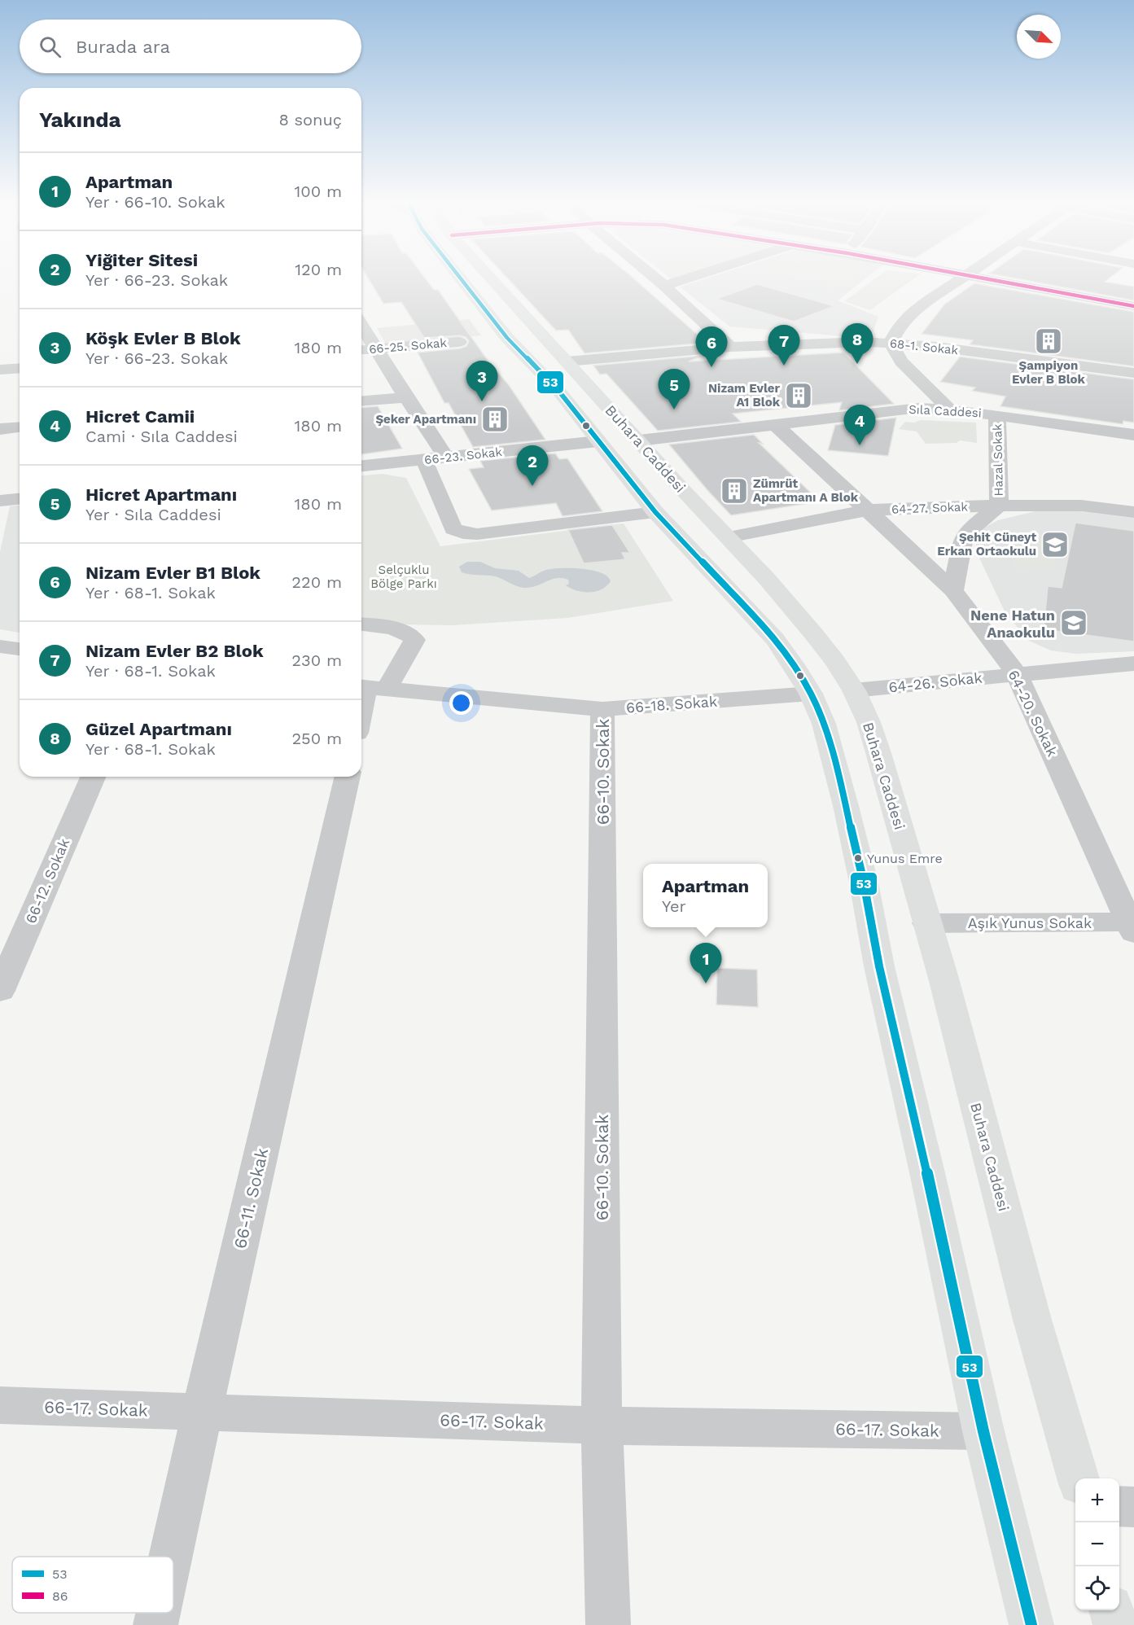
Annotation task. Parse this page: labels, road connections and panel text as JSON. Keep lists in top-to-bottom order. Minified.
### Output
{"streets":{"main road":["Buhara Caddesi"],"street":["66-25. Sokak","68-1. Sokak","Sıla Caddesi","66-23. Sokak","Hazal Sokak","64-27. Sokak","64-26. Sokak","66-18. Sokak","64-20. Sokak","66-10. Sokak","66-12. Sokak","Aşık Yunus Sokak","66-11. Sokak","66-17. Sokak"]},"crossings":[["68-1. Sokak","Buhara Caddesi"],["Sıla Caddesi","Buhara Caddesi"],["Sıla Caddesi","Hazal Sokak"],["Sıla Caddesi","64-20. Sokak"],["Buhara Caddesi","66-23. Sokak"],["Buhara Caddesi","64-27. Sokak"],["Buhara Caddesi","64-26. Sokak"],["Buhara Caddesi","66-18. Sokak"],["Buhara Caddesi","Aşık Yunus Sokak"],["Buhara Caddesi","66-17. Sokak"],["Hazal Sokak","64-27. Sokak"],["64-27. Sokak","64-20. Sokak"],["64-26. Sokak","64-20. Sokak"],["66-18. Sokak","66-10. Sokak"],["64-20. Sokak","Aşık Yunus Sokak"],["66-10. Sokak","66-17. Sokak"],["66-11. Sokak","66-17. Sokak"]],"parks":["Selçuklu Bölge Parkı"],"places":{"building":["Şampiyon Evler B Blok","Nizam Evler A1 Blok","Şeker Apartmanı","Zümrüt Apartmanı A Blok"],"school or university":["Şehit Cüneyt Erkan Ortaokulu","Nene Hatun Anaokulu"],"other":["Yunus Emre"]},"lines":["transit line 53","transit line 86"],"legend":["53","86"],"north":"bottom right","page":{"search":"Burada ara","heading":["Yakında","8 sonuç"],"list":[{"mark":"1","name":"Apartman","note":"Yer · 66-10. Sokak","value":"100 m"},{"mark":"2","name":"Yiğiter Sitesi","note":"Yer · 66-23. Sokak","value":"120 m"},{"mark":"3","name":"Köşk Evler B Blok","note":"Yer · 66-23. Sokak","value":"180 m"},{"mark":"4","name":"Hicret Camii","note":"Cami · Sıla Caddesi","value":"180 m"},{"mark":"5","name":"Hicret Apartmanı","note":"Yer · Sıla Caddesi","value":"180 m"},{"mark":"6","name":"Nizam Evler B1 Blok","note":"Yer · 68-1. Sokak","value":"220 m"},{"mark":"7","name":"Nizam Evler B2 Blok","note":"Yer · 68-1. Sokak","value":"230 m"},{"mark":"8","name":"Güzel Apartmanı","note":"Yer · 68-1. Sokak","value":"250 m"}],"pins":["8","7","6","3","5","4","2","1"],"popup":["Apartman","Yer"],"map_buttons":["+","−"]}}
